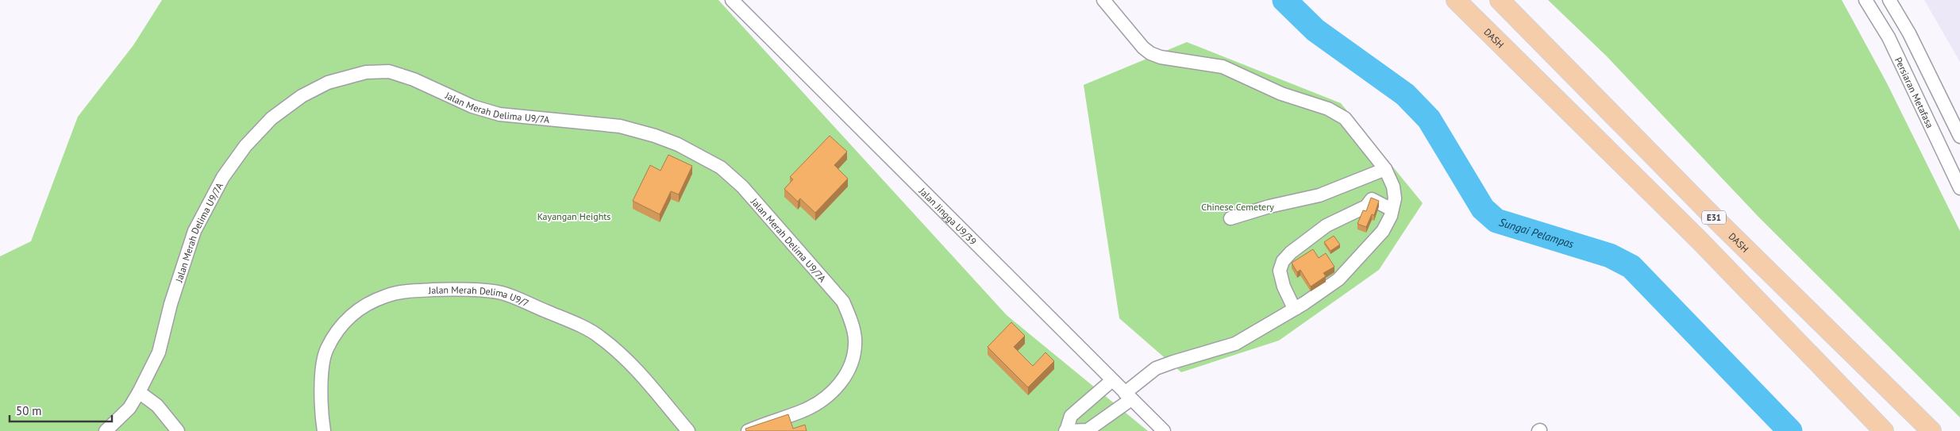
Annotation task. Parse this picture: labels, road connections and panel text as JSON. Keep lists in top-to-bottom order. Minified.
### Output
{"streets":{"highway":["DASH","E31"],"street":["Persiaran Metafasa","Jalan Merah Delima U9/7A","Jalan Jingga U9/39","Jalan Merah Delima U9/7"]},"water":["Sungai Pelampas"],"parks":["Chinese Cemetery","Kayangan Heights"],"scale_bar":"50 m"}
